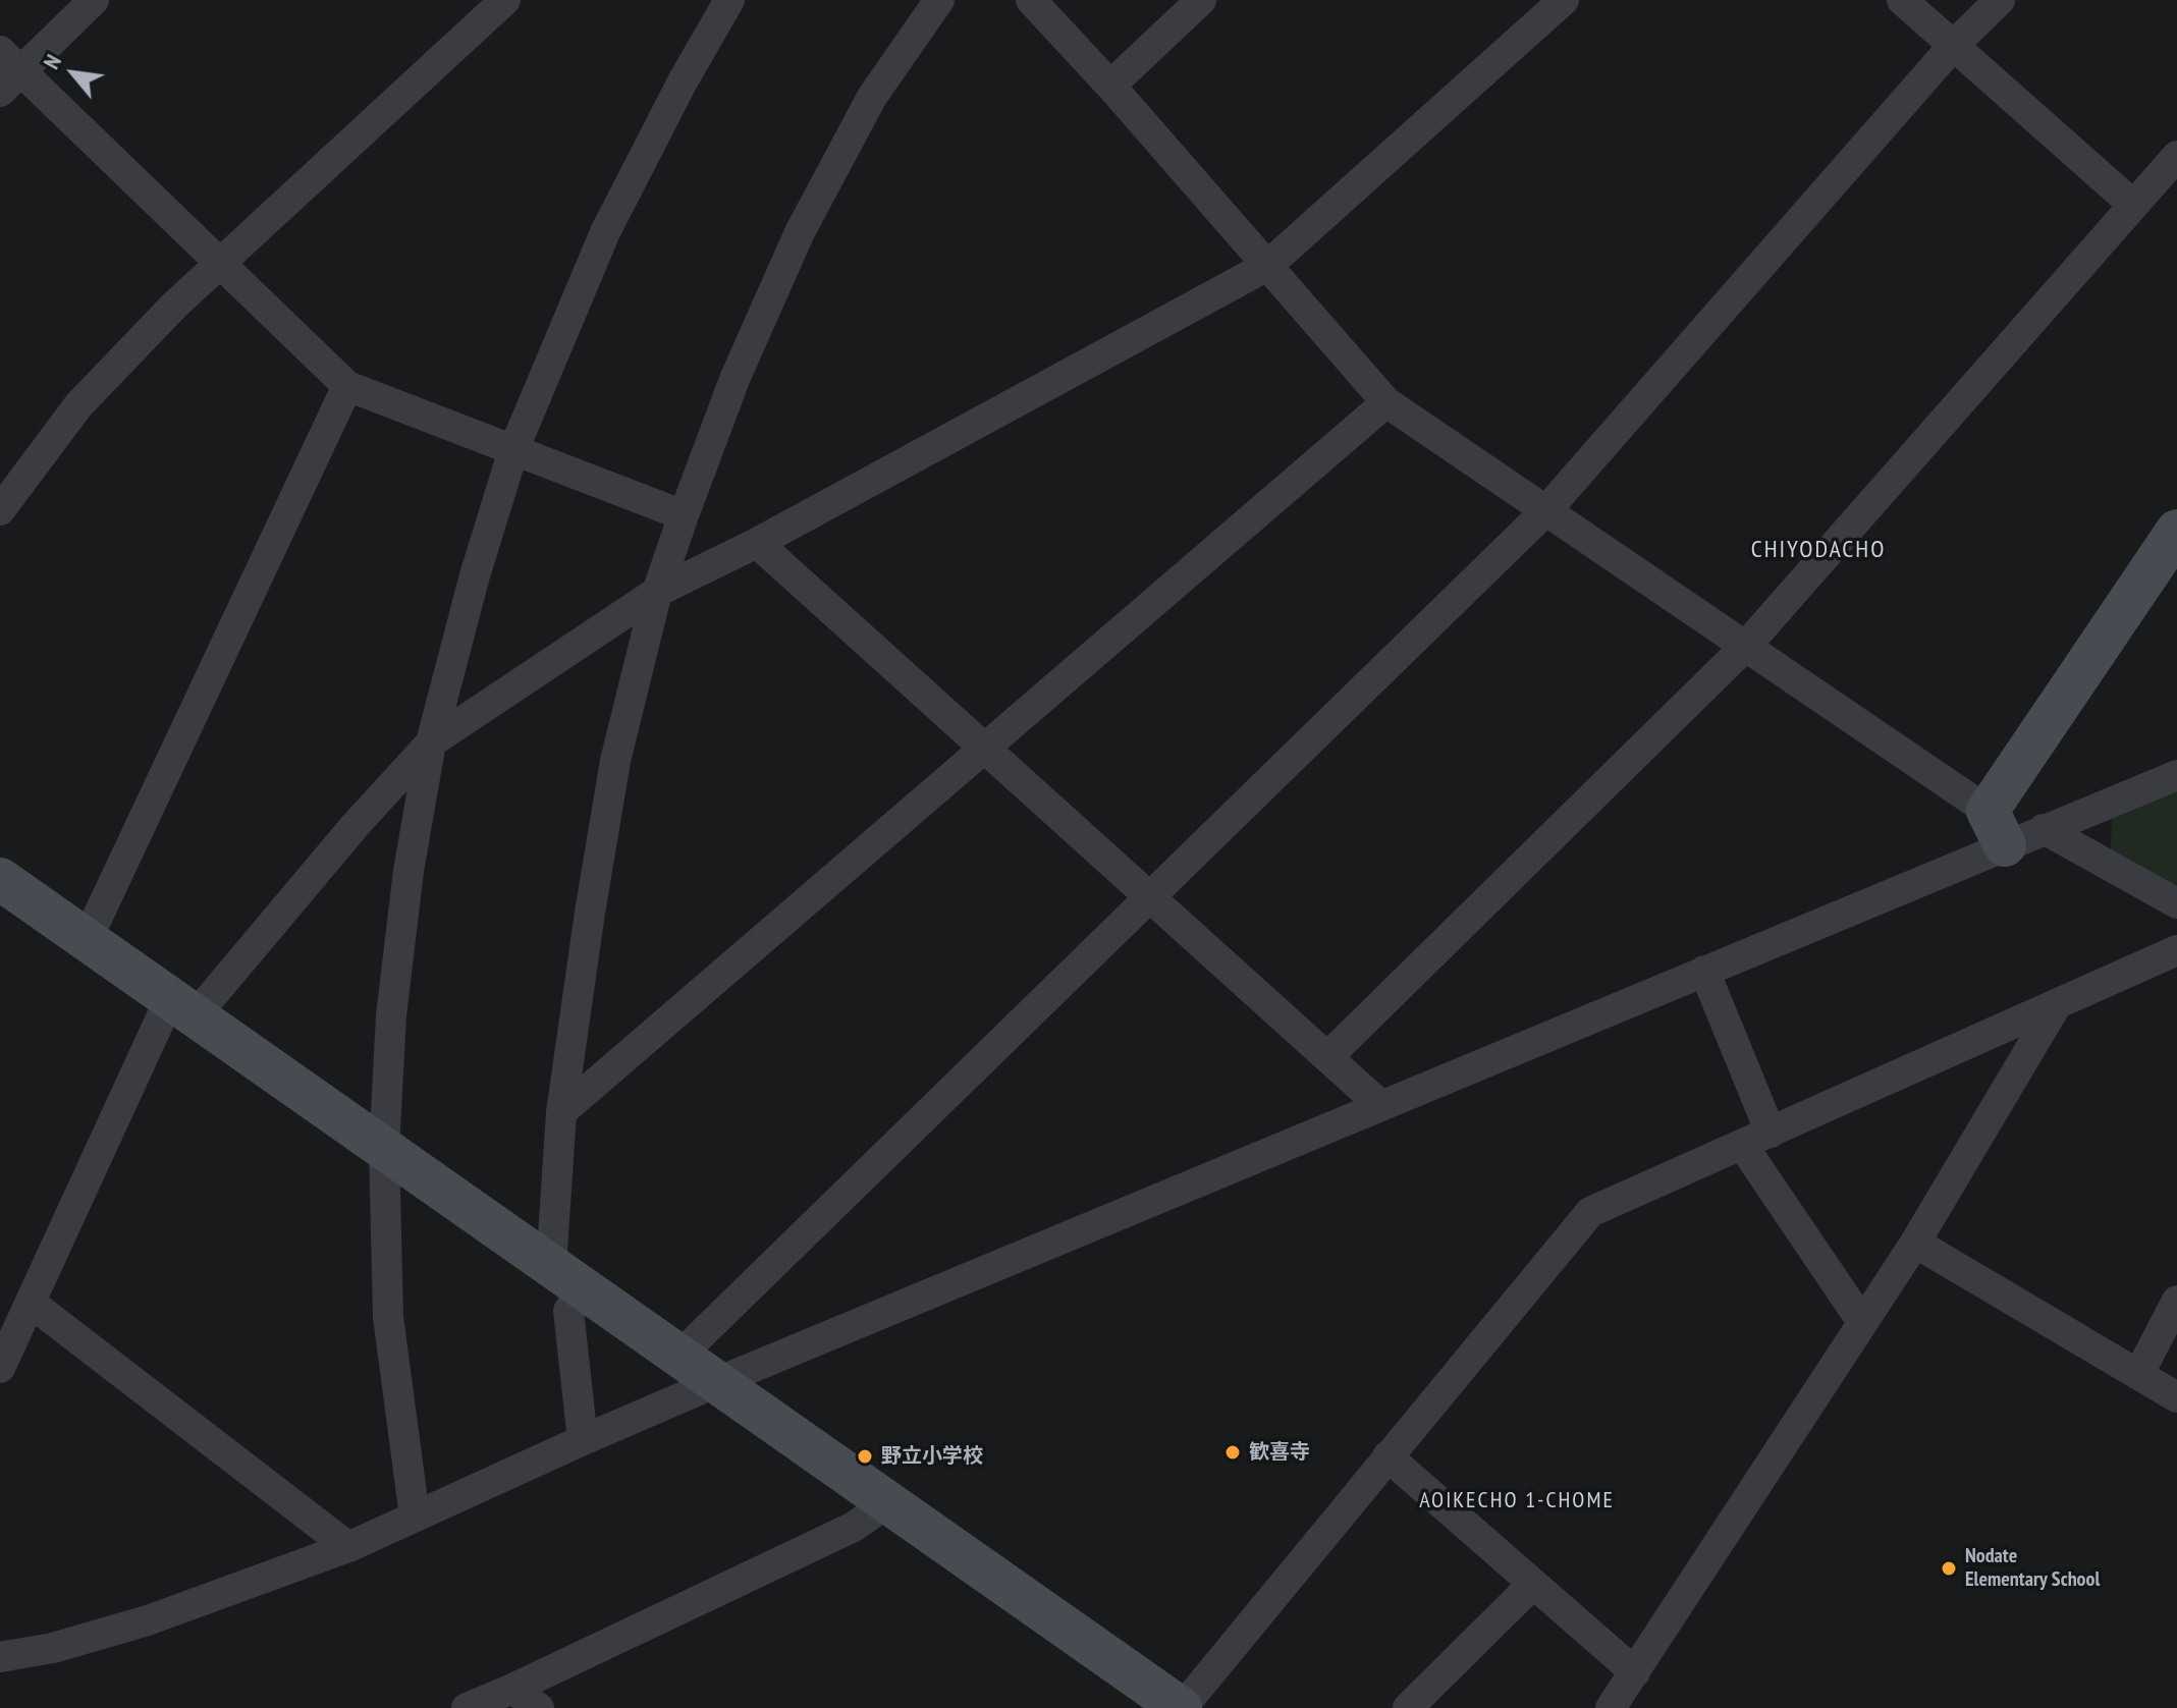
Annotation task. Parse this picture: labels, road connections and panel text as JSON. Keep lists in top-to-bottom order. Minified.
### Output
{"districts":["CHIYODACHO","AOIKECHO 1-CHOME"],"places":["歓喜寺","野立小学校","Nodate Elementary School"],"north":"top left"}
